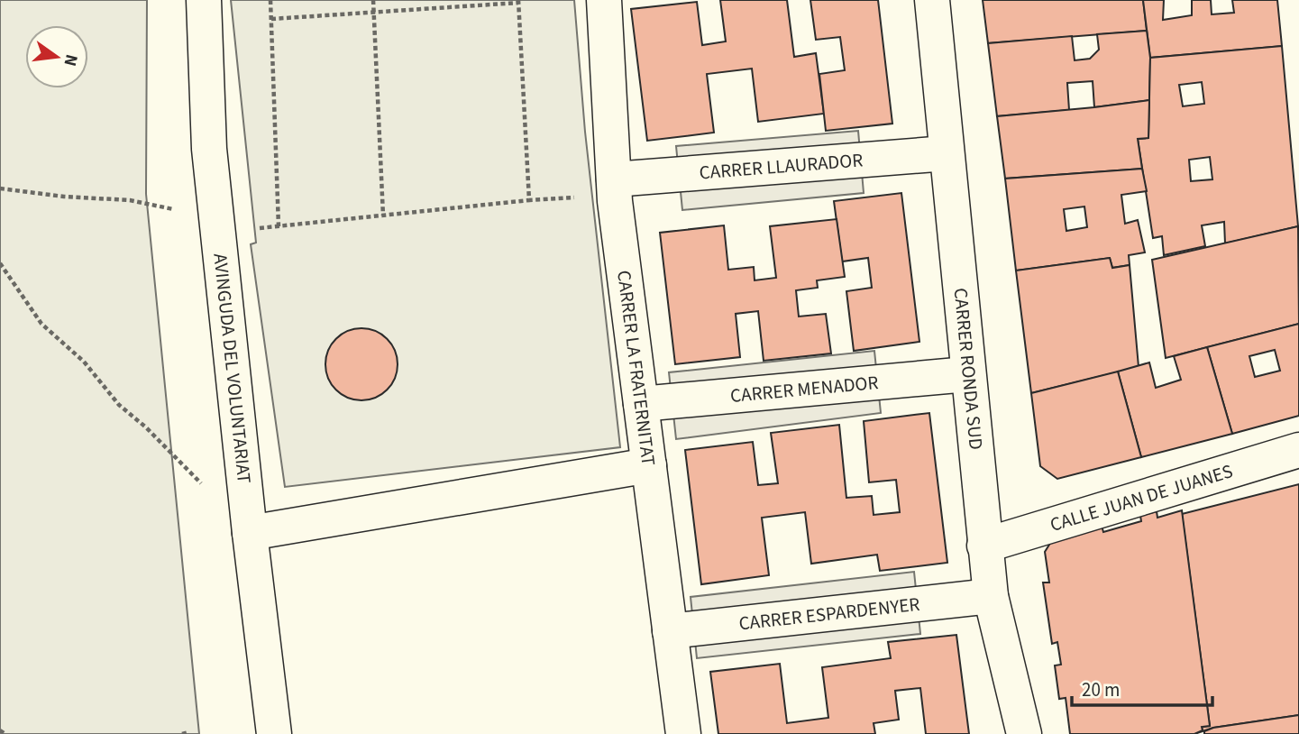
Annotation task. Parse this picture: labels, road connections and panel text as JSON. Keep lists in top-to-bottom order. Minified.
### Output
{"streets":{"street":["CARRER LLAURADOR","AVINGUDA DEL VOLUNTARIAT","CARRER LA FRATERNITAT","CARRER RONDA SUD","CARRER MENADOR","CALLE JUAN DE JUANES","CARRER ESPARDENYER"]},"crossings":[["CARRER LLAURADOR","CARRER LA FRATERNITAT"],["CARRER LLAURADOR","CARRER RONDA SUD"],["CARRER LA FRATERNITAT","CARRER MENADOR"],["CARRER LA FRATERNITAT","CARRER ESPARDENYER"],["CARRER RONDA SUD","CARRER MENADOR"],["CARRER RONDA SUD","CALLE JUAN DE JUANES"],["CARRER RONDA SUD","CARRER ESPARDENYER"]],"scale_bar":"20 m","north":"right"}
